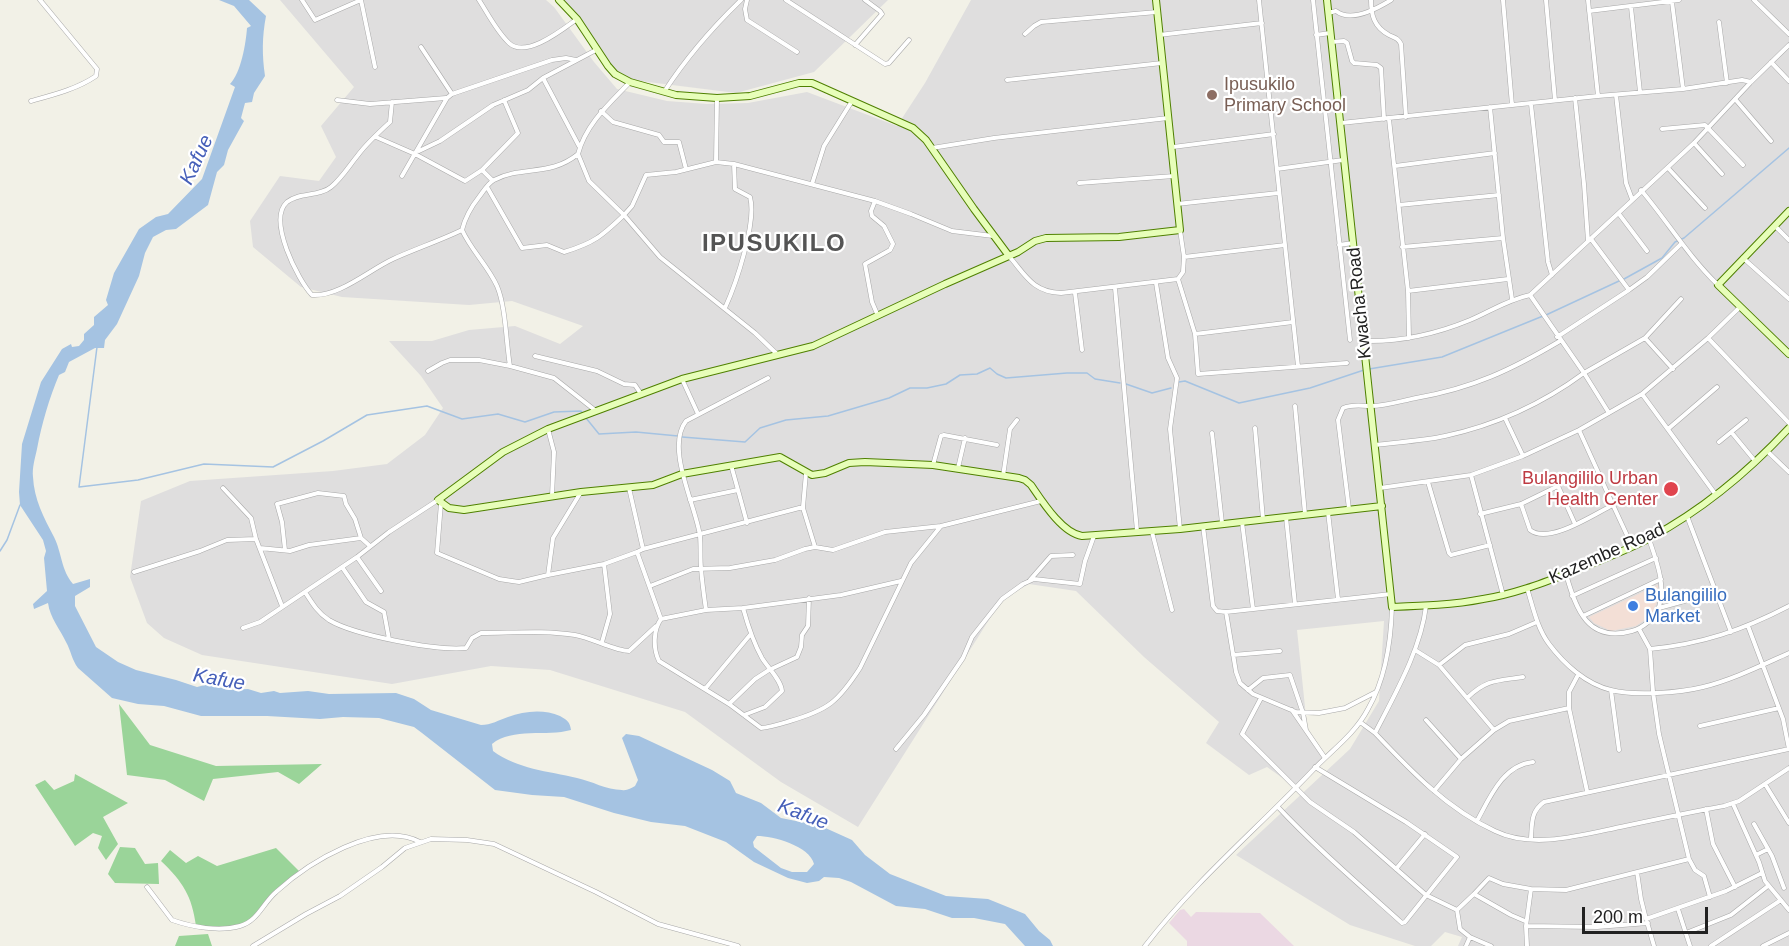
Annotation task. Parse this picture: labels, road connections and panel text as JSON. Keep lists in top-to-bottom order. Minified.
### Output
{"streets":{"street":["Kwacha Road","Kazembe Road"]},"crossings":[["Kwacha Road","Kazembe Road"]],"districts":["IPUSUKILO"],"water":["Kafue"],"places":["Ipusukilo Primary School","Bulangililo Urban Health Center","Bulangililo Market"],"scale_bar":"200 m"}
